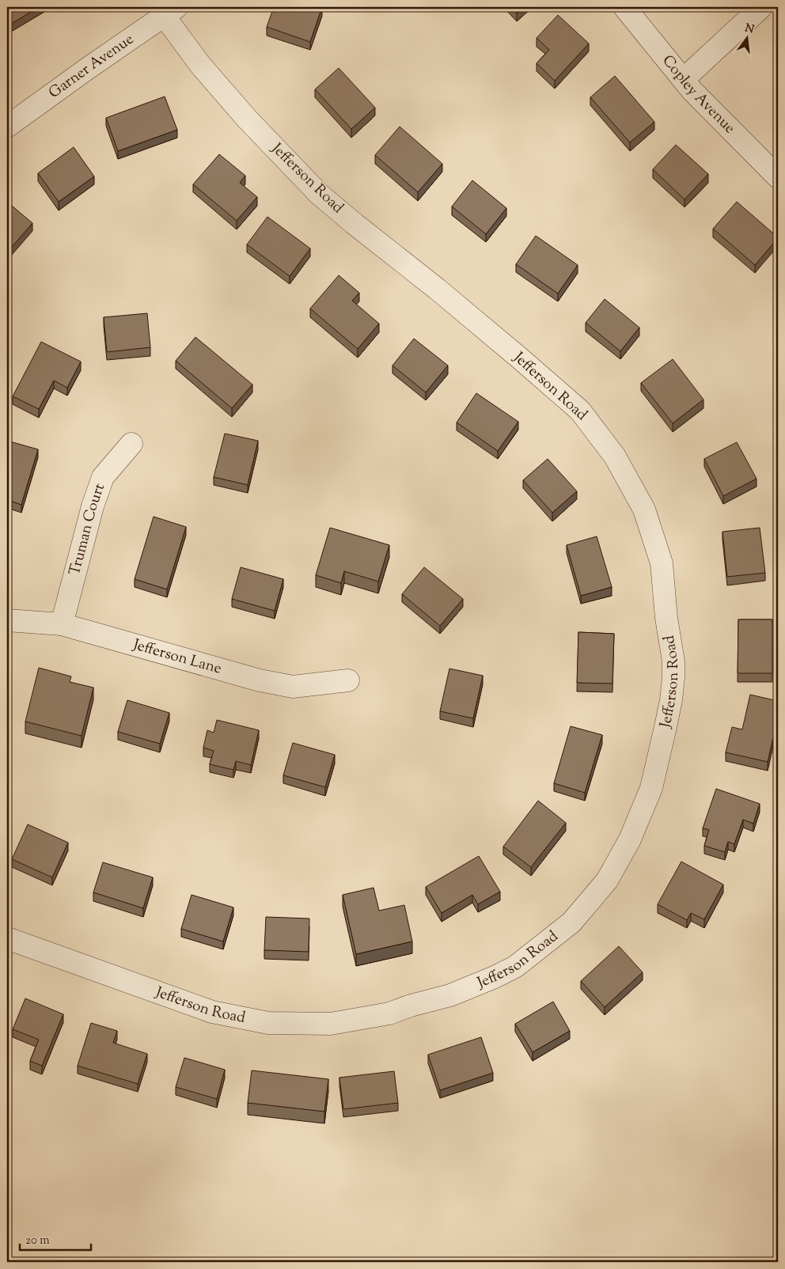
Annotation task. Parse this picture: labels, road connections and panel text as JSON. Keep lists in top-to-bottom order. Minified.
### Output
{"streets":{"street":["Garner Avenue","Copley Avenue","Jefferson Road","Truman Court","Jefferson Lane"]},"crossings":[["Garner Avenue","Jefferson Road"],["Truman Court","Jefferson Lane"]],"scale_bar":"20 m","north":"top"}
